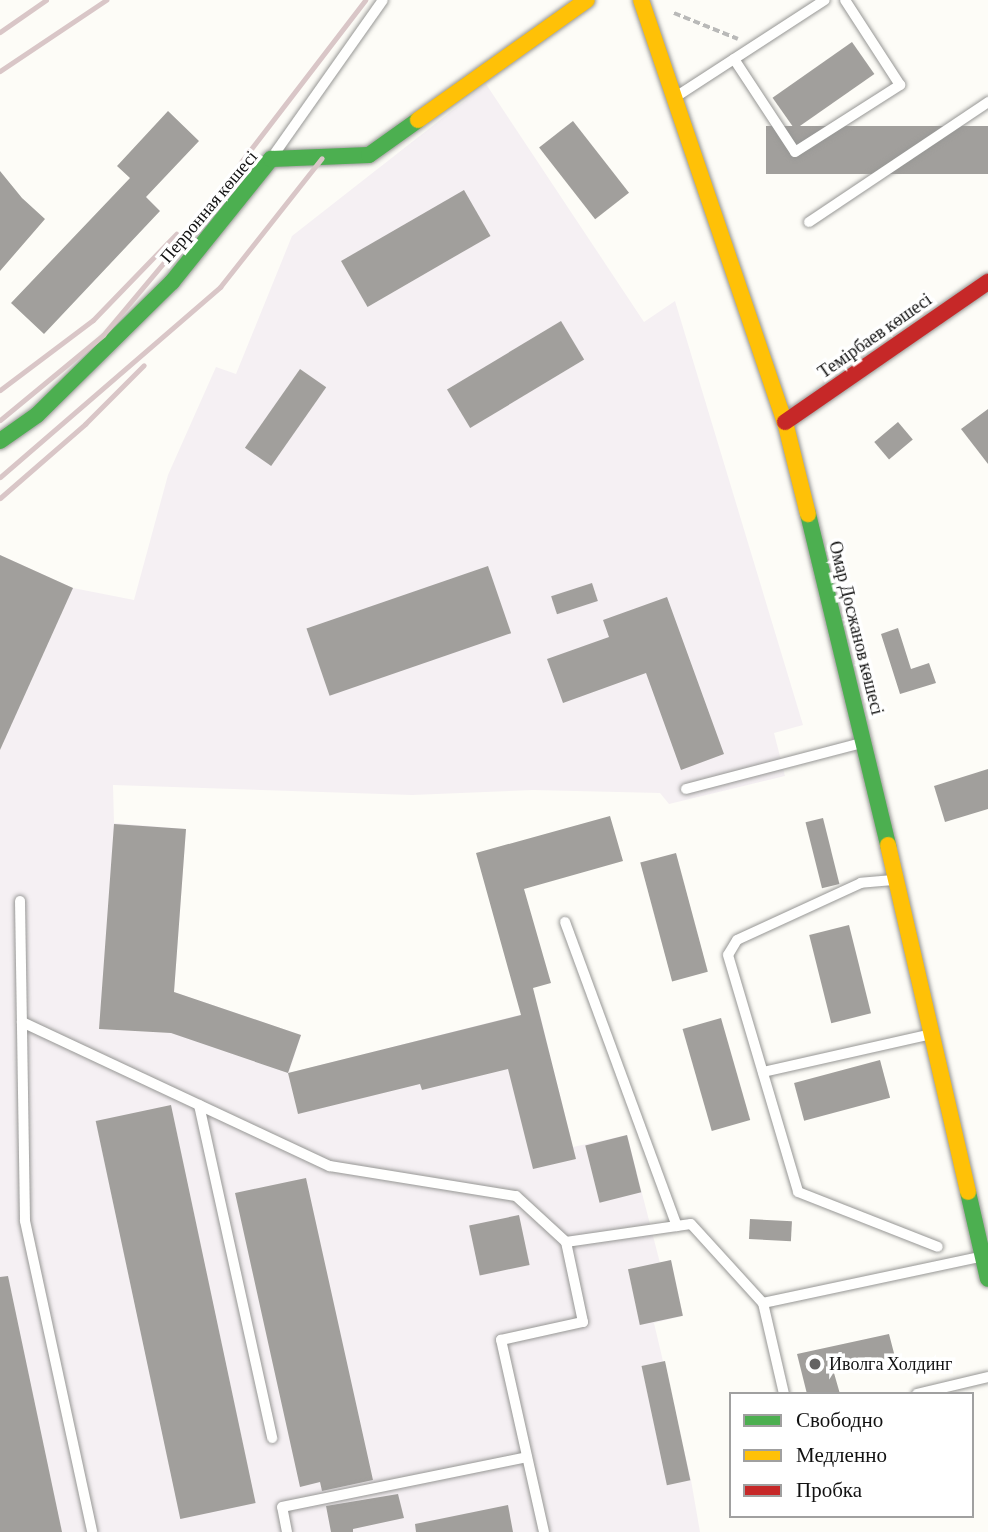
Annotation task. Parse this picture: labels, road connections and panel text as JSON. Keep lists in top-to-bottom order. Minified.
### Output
{"streets":{"street":["Перронная көшесі","Темірбаев көшесі","Омар Досжанов көшесі"]},"crossings":[["Темірбаев көшесі","Омар Досжанов көшесі"]],"places":["Иволга Холдинг"],"legend":["Свободно","Медленно","Пробка"]}
